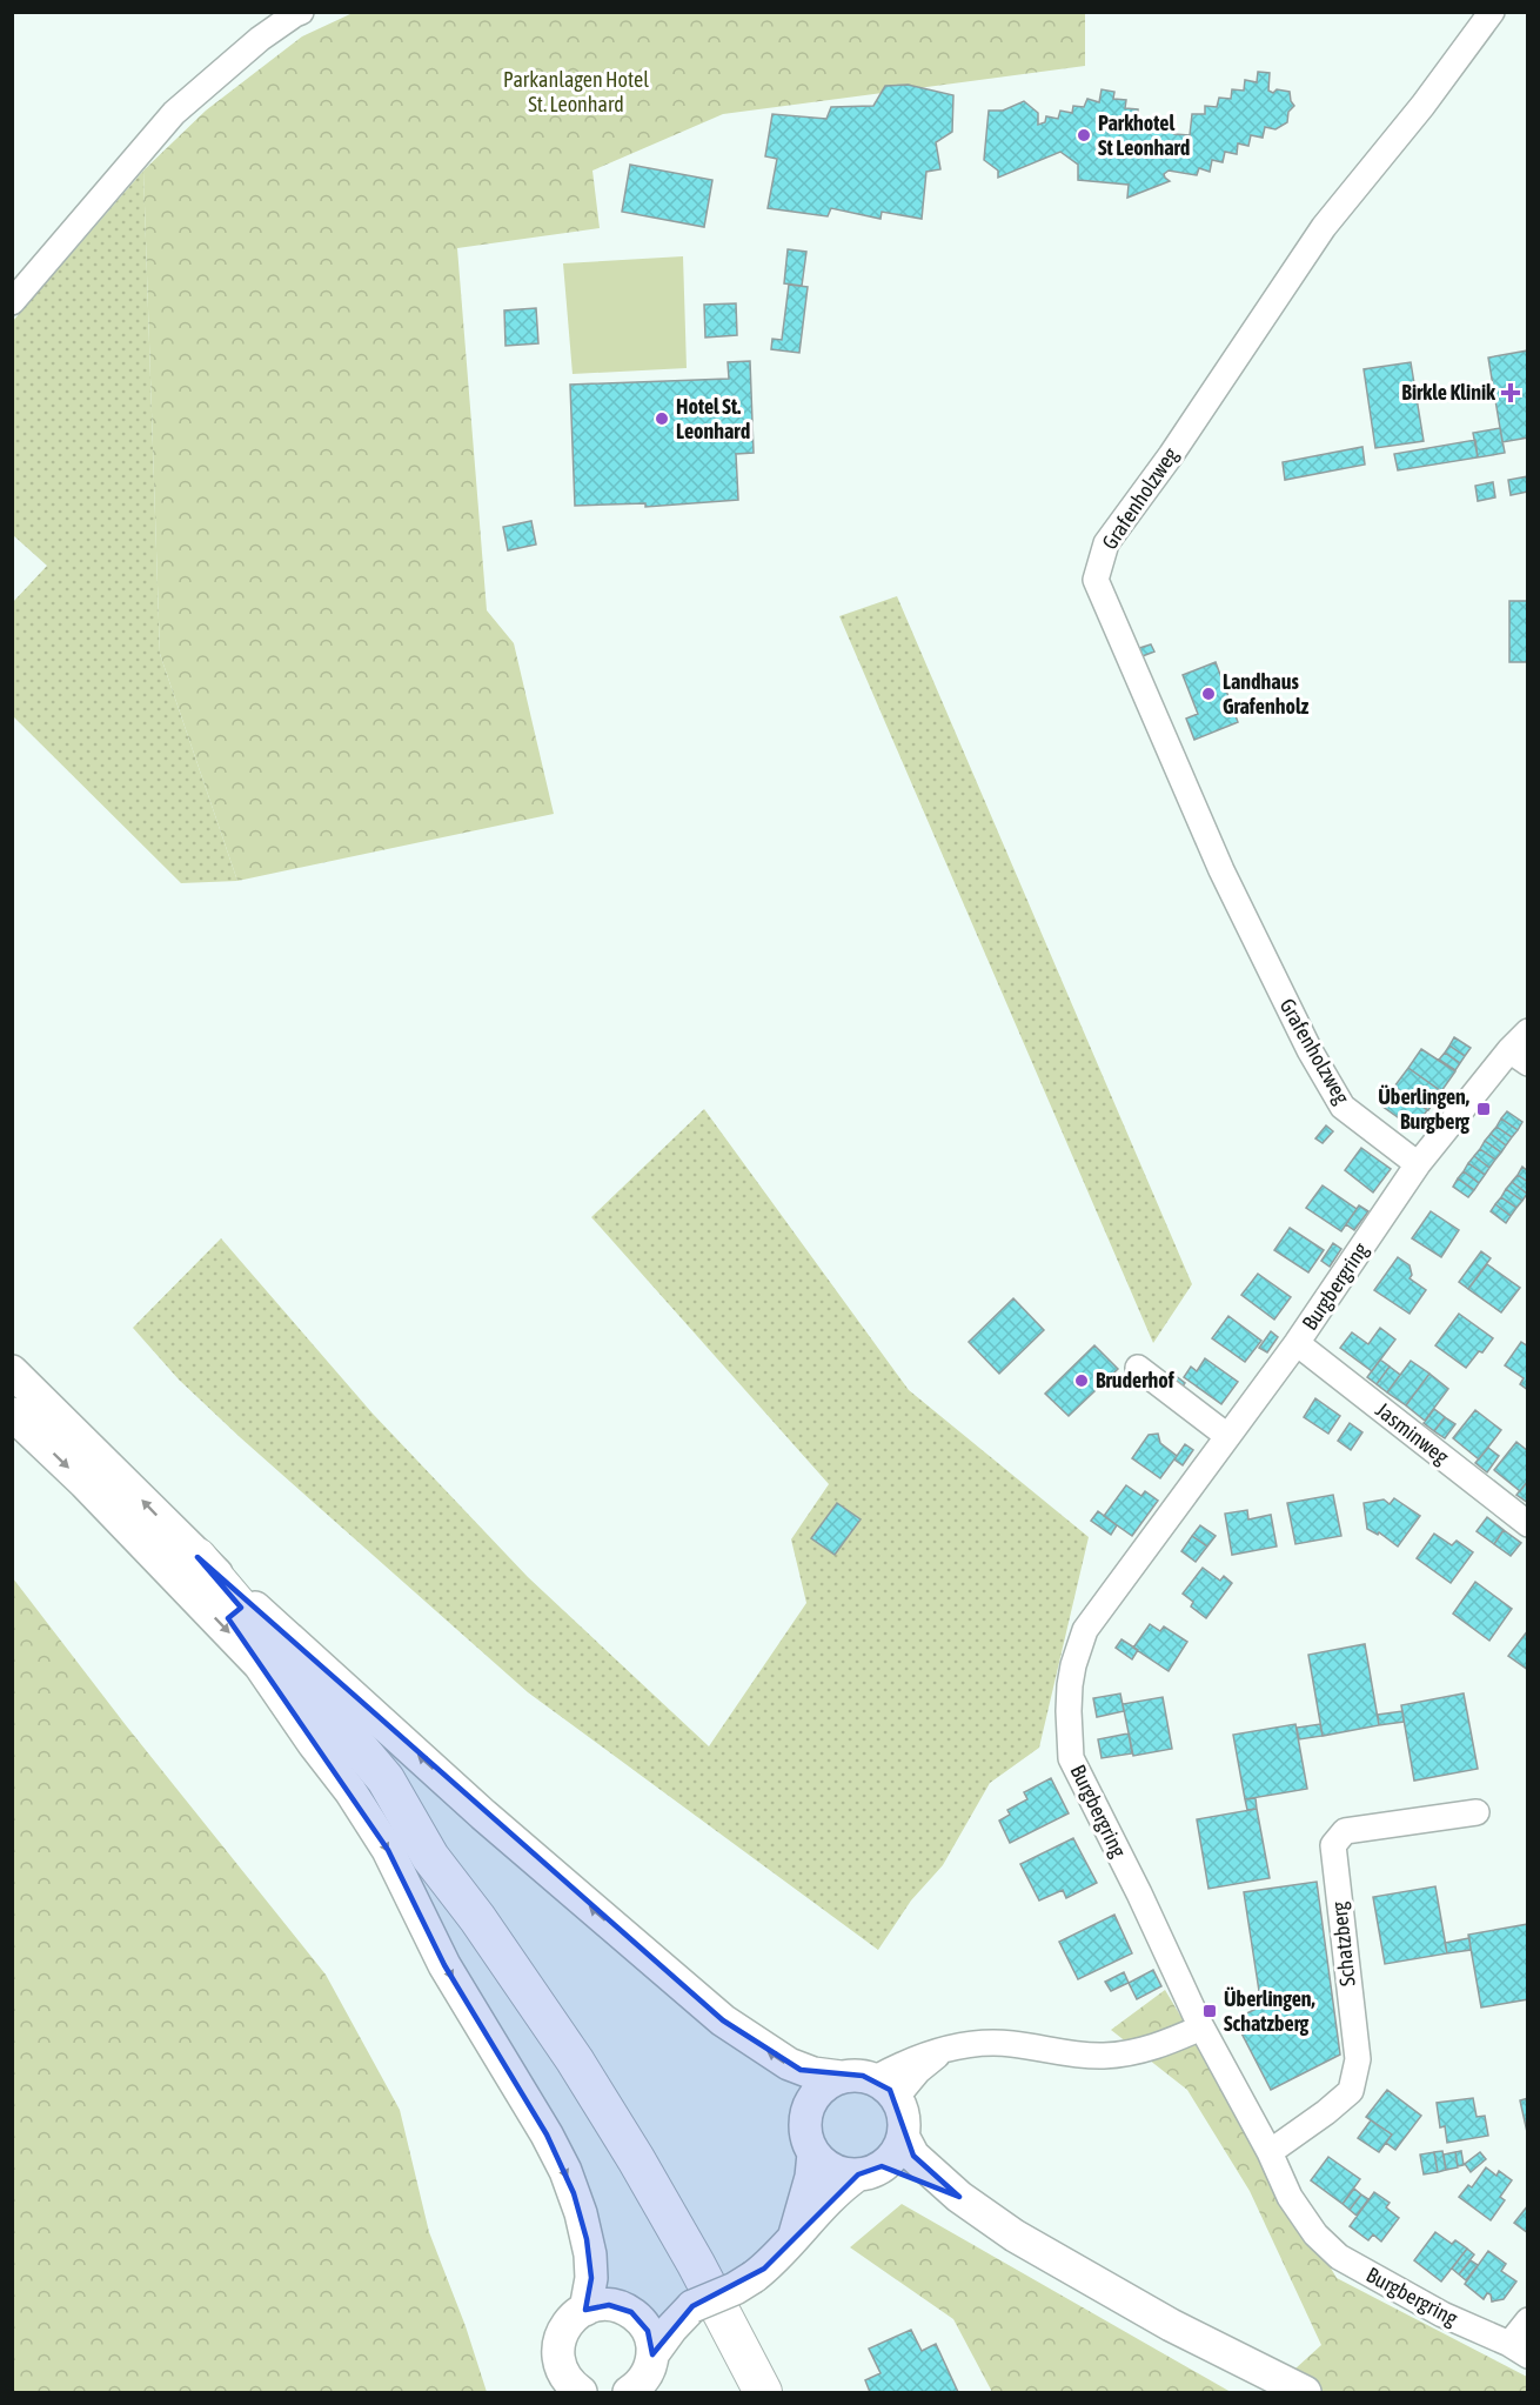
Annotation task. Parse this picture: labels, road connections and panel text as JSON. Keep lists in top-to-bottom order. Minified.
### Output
{"streets":{"street":["Grafenholzweg","Burgbergring","Jasminweg","Schatzberg"]},"crossings":[["Grafenholzweg","Burgbergring"],["Burgbergring","Jasminweg"],["Burgbergring","Schatzberg"]],"parks":["Parkanlagen Hotel St. Leonhard"],"places":{"other":["Parkhotel St Leonhard","Hotel St. Leonhard","Landhaus Grafenholz","Bruderhof"],"health":["Birkle Klinik"],"transit":["Überlingen, Burgberg","Überlingen, Schatzberg"]}}
